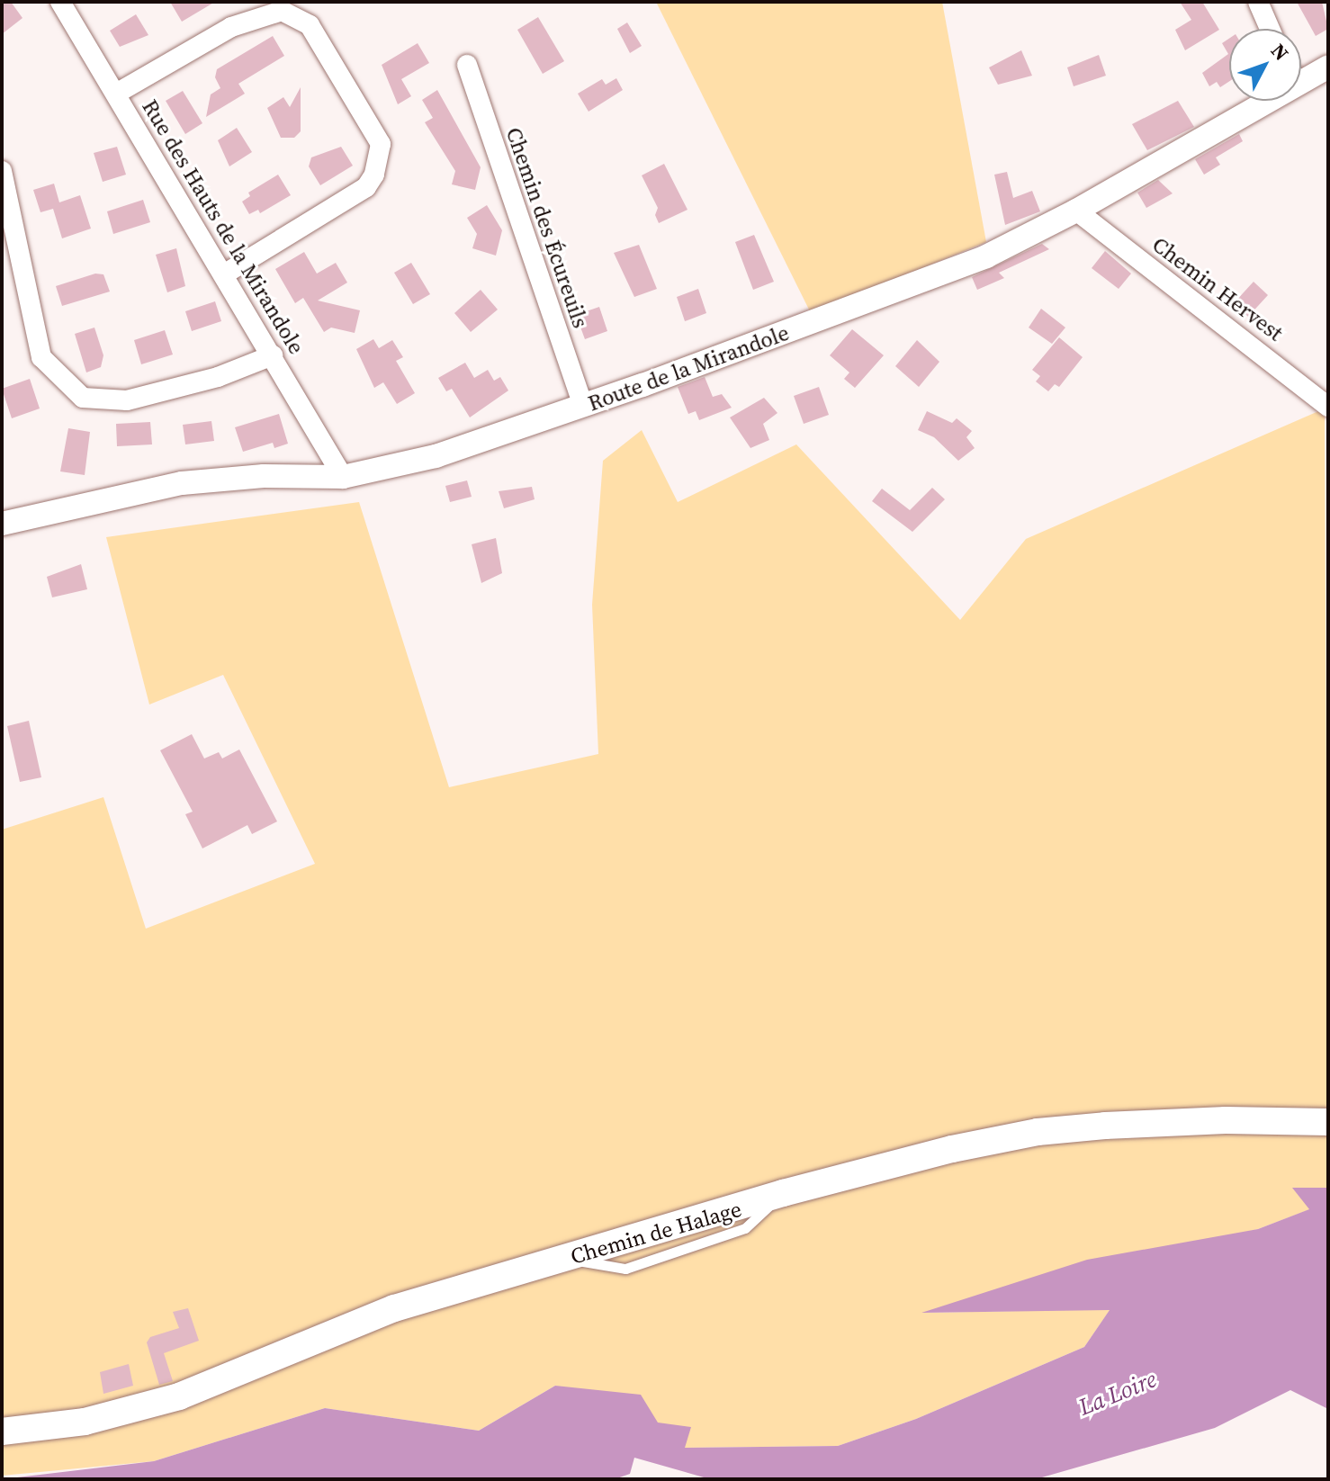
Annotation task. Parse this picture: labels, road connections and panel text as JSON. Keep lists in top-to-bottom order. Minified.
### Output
{"streets":{"main road":["Chemin de Halage"],"street":["Rue des Hauts de la Mirandole","Chemin des Écureuils","Chemin Hervest","Route de la Mirandole"]},"crossings":[["Rue des Hauts de la Mirandole","Route de la Mirandole"],["Chemin des Écureuils","Route de la Mirandole"],["Chemin Hervest","Route de la Mirandole"]],"water":["La Loire"],"north":"top right"}
